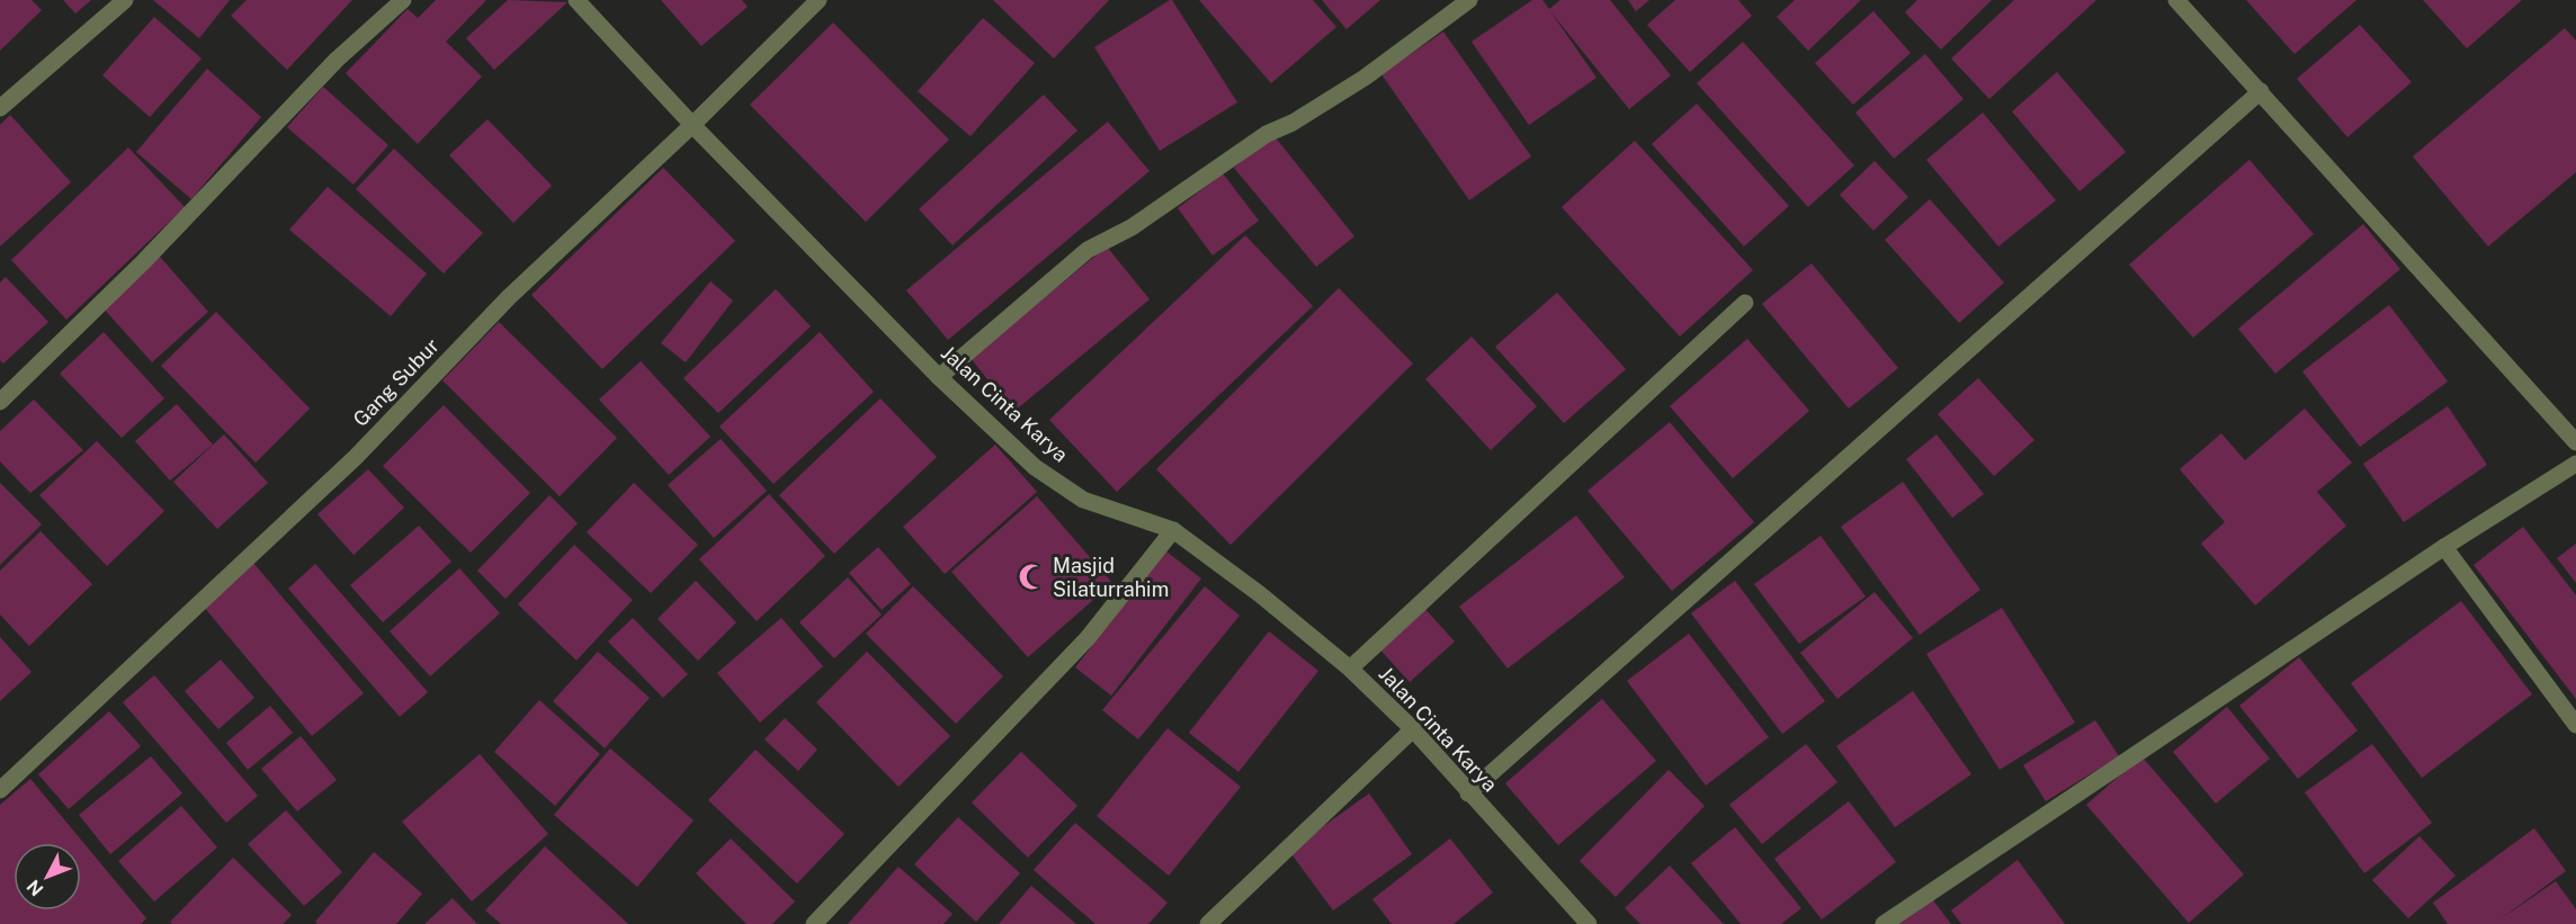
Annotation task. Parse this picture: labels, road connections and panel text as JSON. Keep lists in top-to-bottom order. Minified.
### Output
{"streets":{"street":["Gang Subur","Jalan Cinta Karya"]},"crossings":[["Gang Subur","Jalan Cinta Karya"]],"places":{"mosque":["Masjid Silaturrahim"]},"north":"bottom left"}
